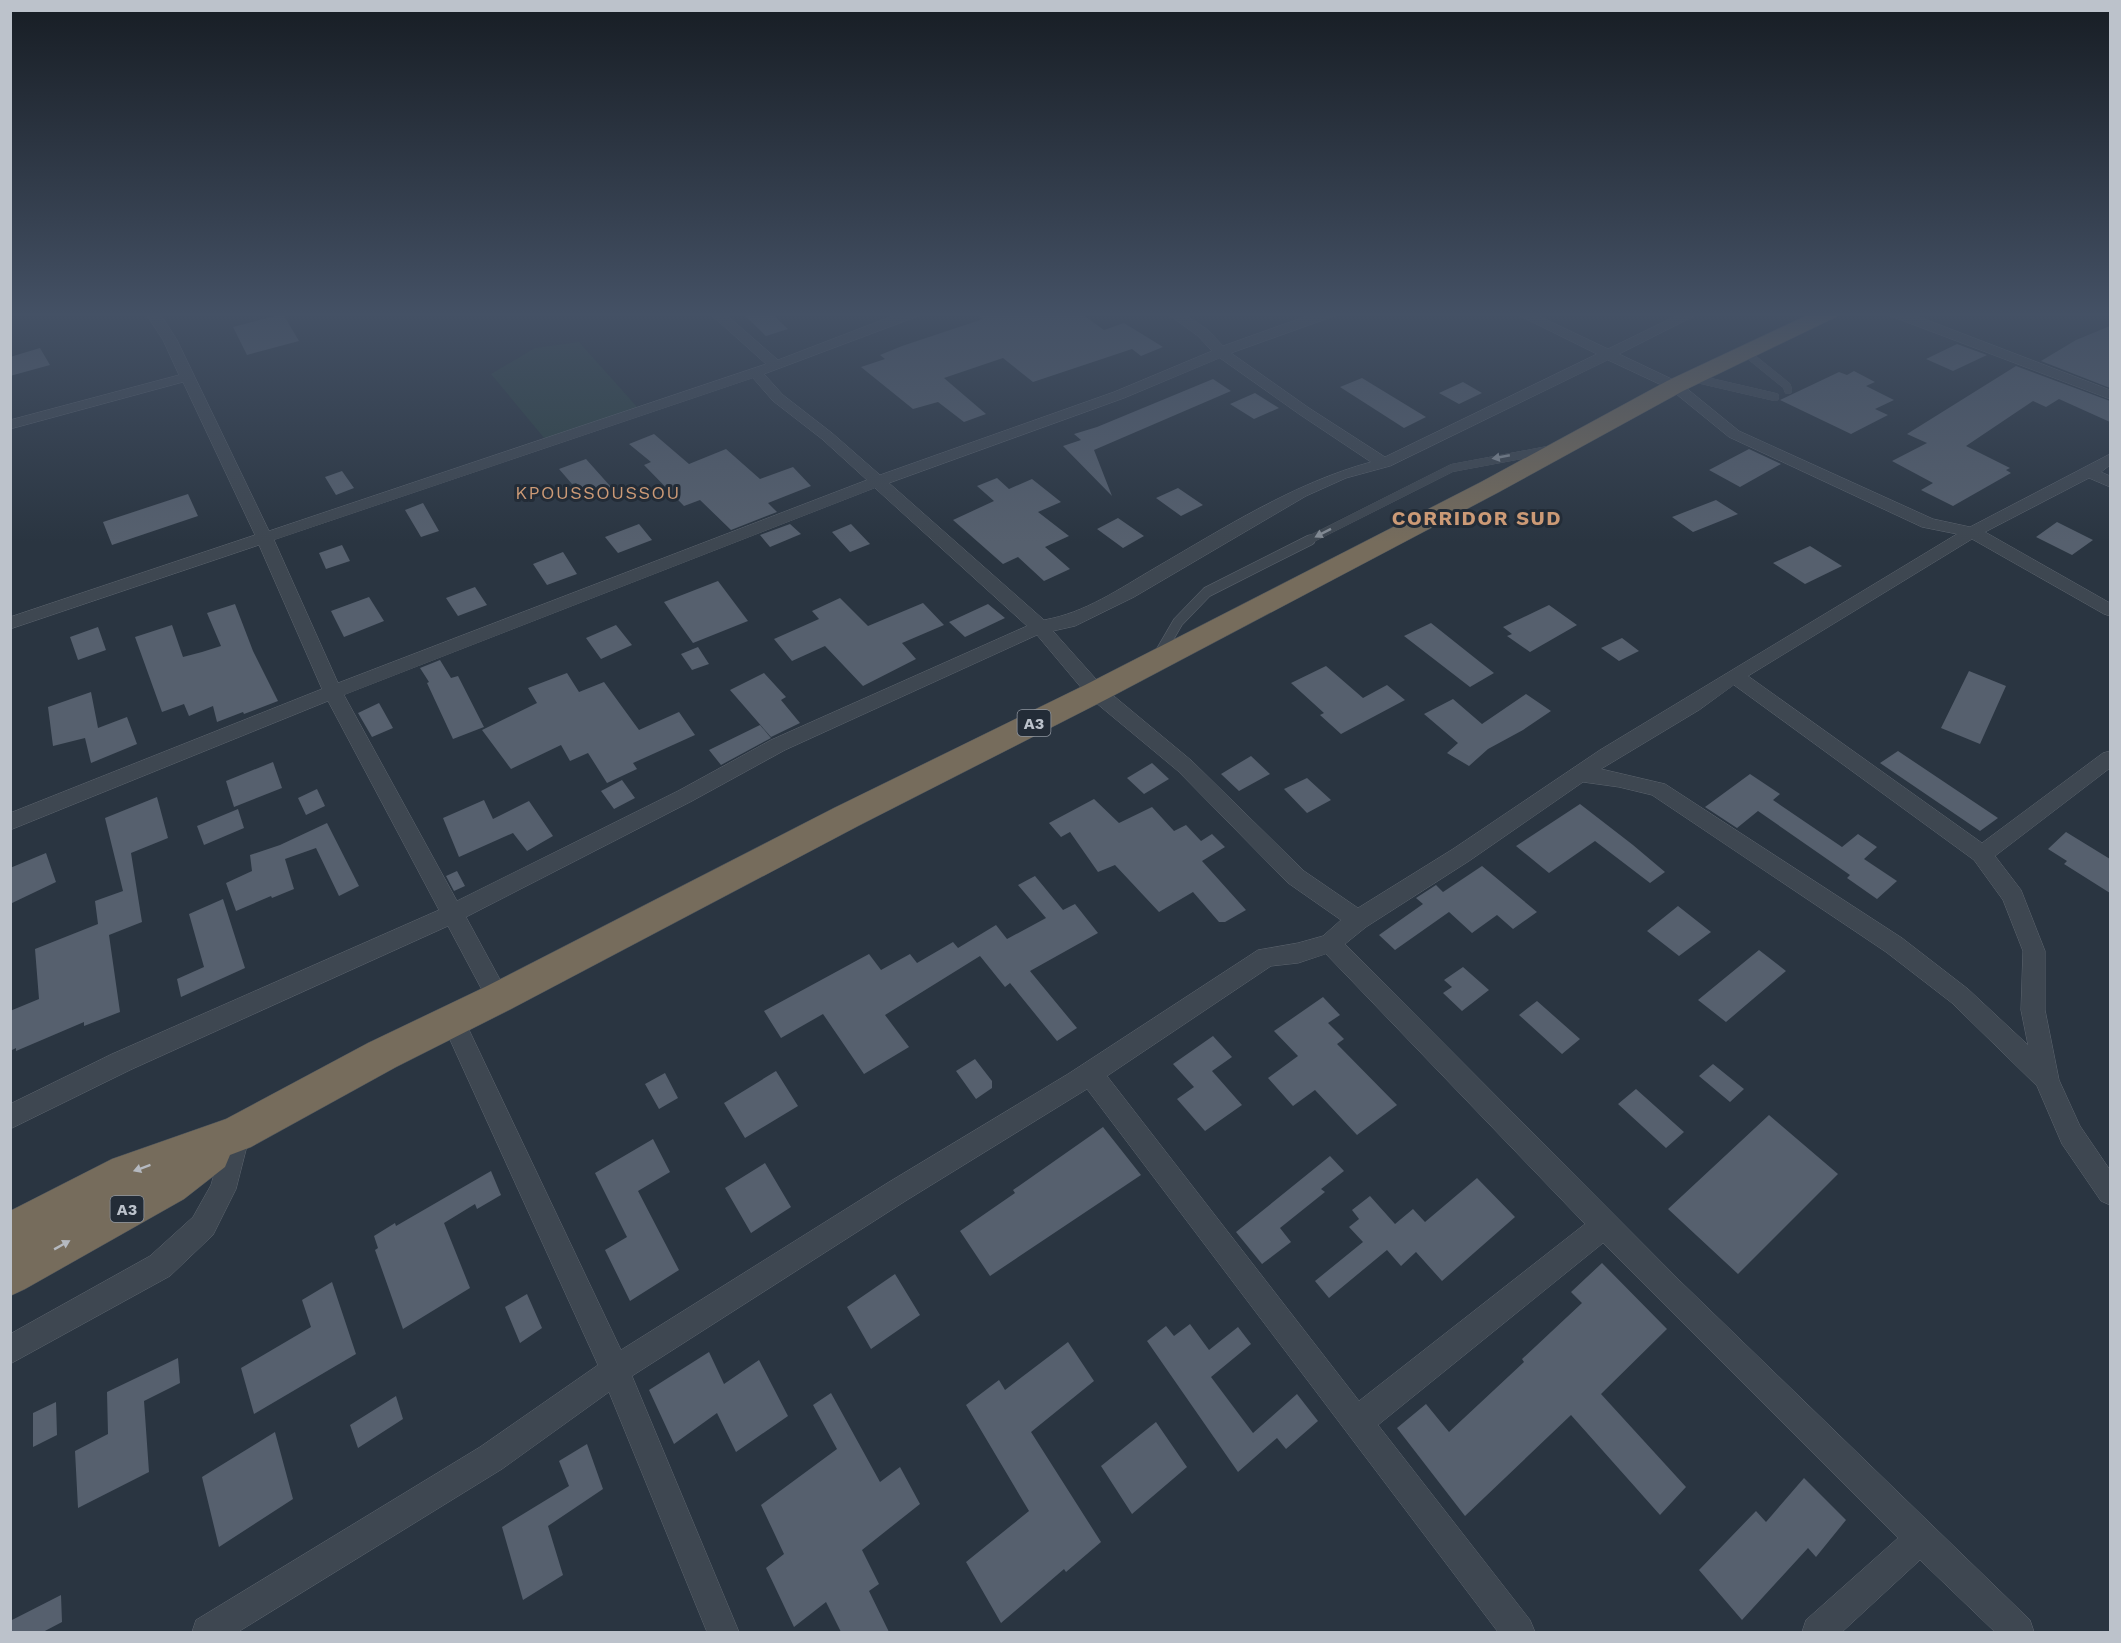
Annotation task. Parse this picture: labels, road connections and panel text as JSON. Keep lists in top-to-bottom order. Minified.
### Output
{"streets":{"highway":["A3"]},"districts":["KPOUSSOUSSOU","CORRIDOR SUD"]}
